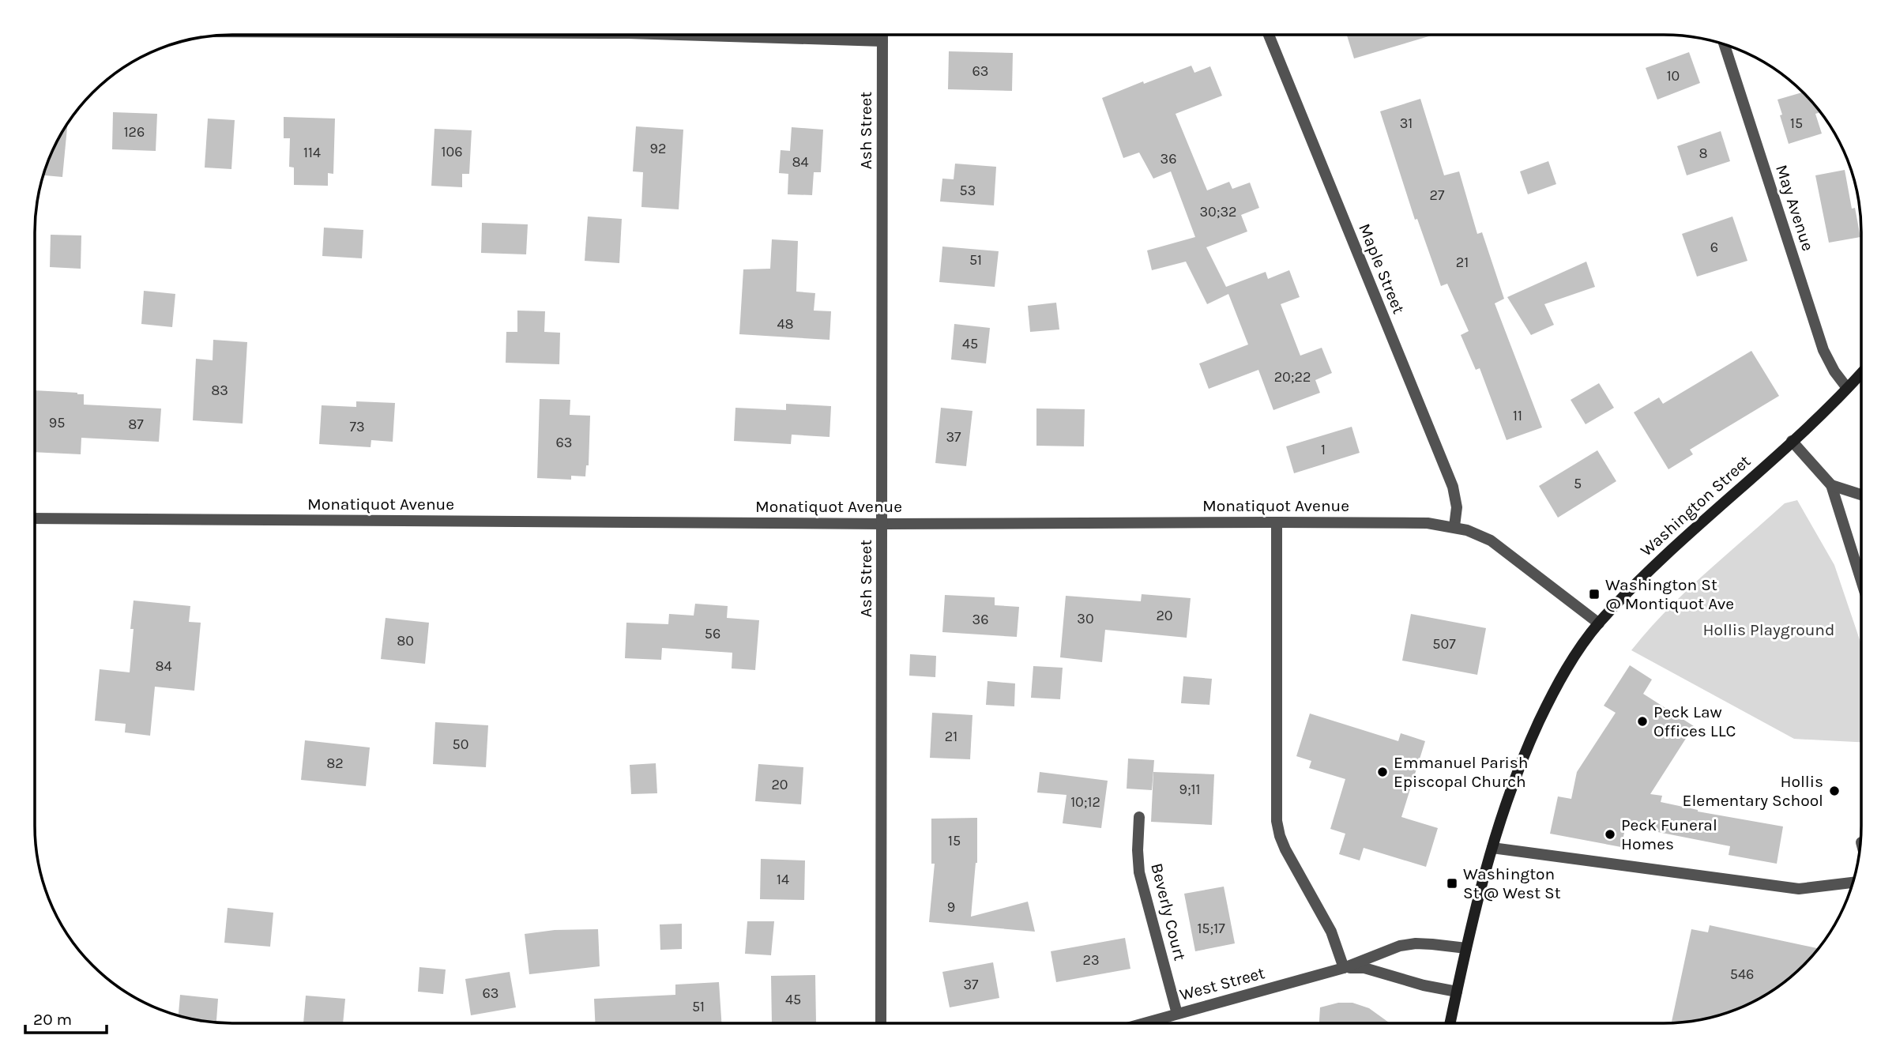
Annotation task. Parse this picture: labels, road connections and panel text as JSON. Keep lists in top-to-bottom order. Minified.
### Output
{"streets":{"main road":["Washington Street"],"street":["Ash Street","May Avenue","Maple Street","Monatiquot Avenue","Beverly Court","West Street"]},"crossings":[["Ash Street","Monatiquot Avenue"],["May Avenue","Washington Street"],["Maple Street","Monatiquot Avenue"],["Monatiquot Avenue","Washington Street"],["Washington Street","West Street"],["Beverly Court","West Street"]],"parks":["Hollis Playground"],"places":{"transit":["Washington St @ Montiquot Ave","Washington St @ West St"],"other":["Peck Law Offices LLC","Emmanuel Parish Episcopal Church","Hollis Elementary School","Peck Funeral Homes"]},"house_numbers":["63","10","31","15","126","92","106","114","8","36","84","53","27","30;32","6","51","21","48","45","20;22","83","11","95","87","73","37","63","1","5","20","30","36","56","80","507","84","21","50","82","20","9;11","10;12","15","14","9","15;17","23","546","37","63","45","51"],"scale_bar":"20 m"}
